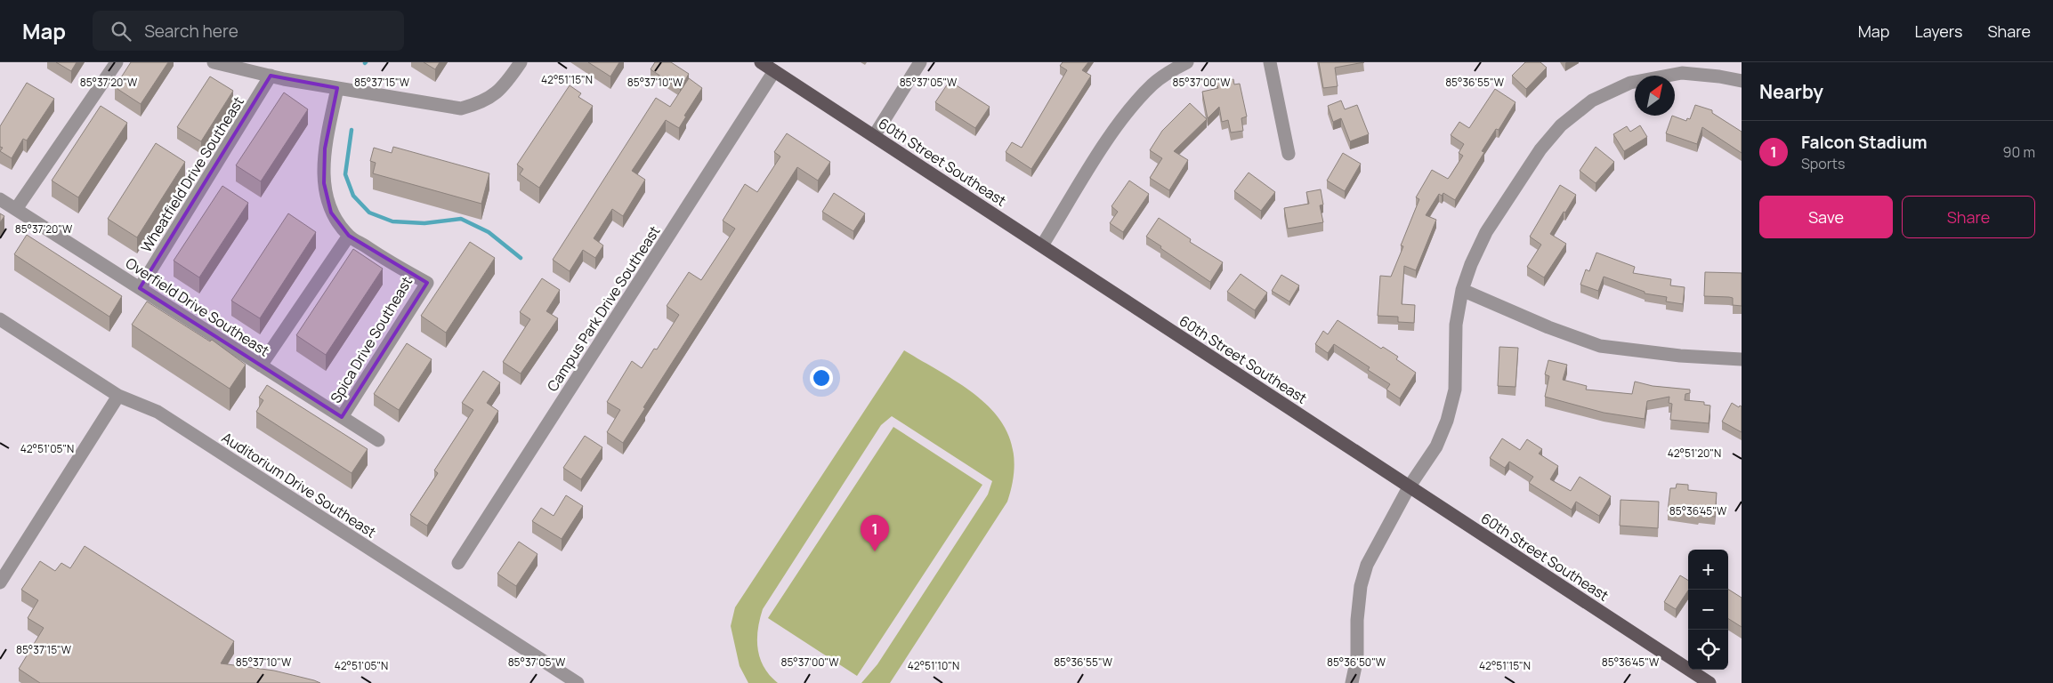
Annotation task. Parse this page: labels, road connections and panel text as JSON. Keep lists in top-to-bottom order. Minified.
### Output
{"streets":{"main road":["60th Street Southeast"],"street":["Wheatfield Drive Southeast","Overfield Drive Southeast","Campus Park Drive Southeast","Spica Drive Southeast","Auditorium Drive Southeast"]},"crossings":[["60th Street Southeast","Campus Park Drive Southeast"],["Wheatfield Drive Southeast","Overfield Drive Southeast"],["Overfield Drive Southeast","Spica Drive Southeast"]],"north":"top right","page":{"header":"Map","search":"Search here","nav":["Map","Layers","Share"],"heading":"Nearby","list":[{"mark":"1","name":"Falcon Stadium","note":"Sports","value":"90 m"}],"buttons":["Save","Share"],"pins":"1","map_buttons":["+","−"]},"coordinates":["42°51'15\"N","85°37'00\"W","85°36'55\"W","85°37'20\"W","85°37'15\"W","85°37'10\"W","85°37'05\"W","42°51'05\"N","42°51'20\"N","85°36'45\"W","85°36'50\"W","42°51'10\"N"]}
